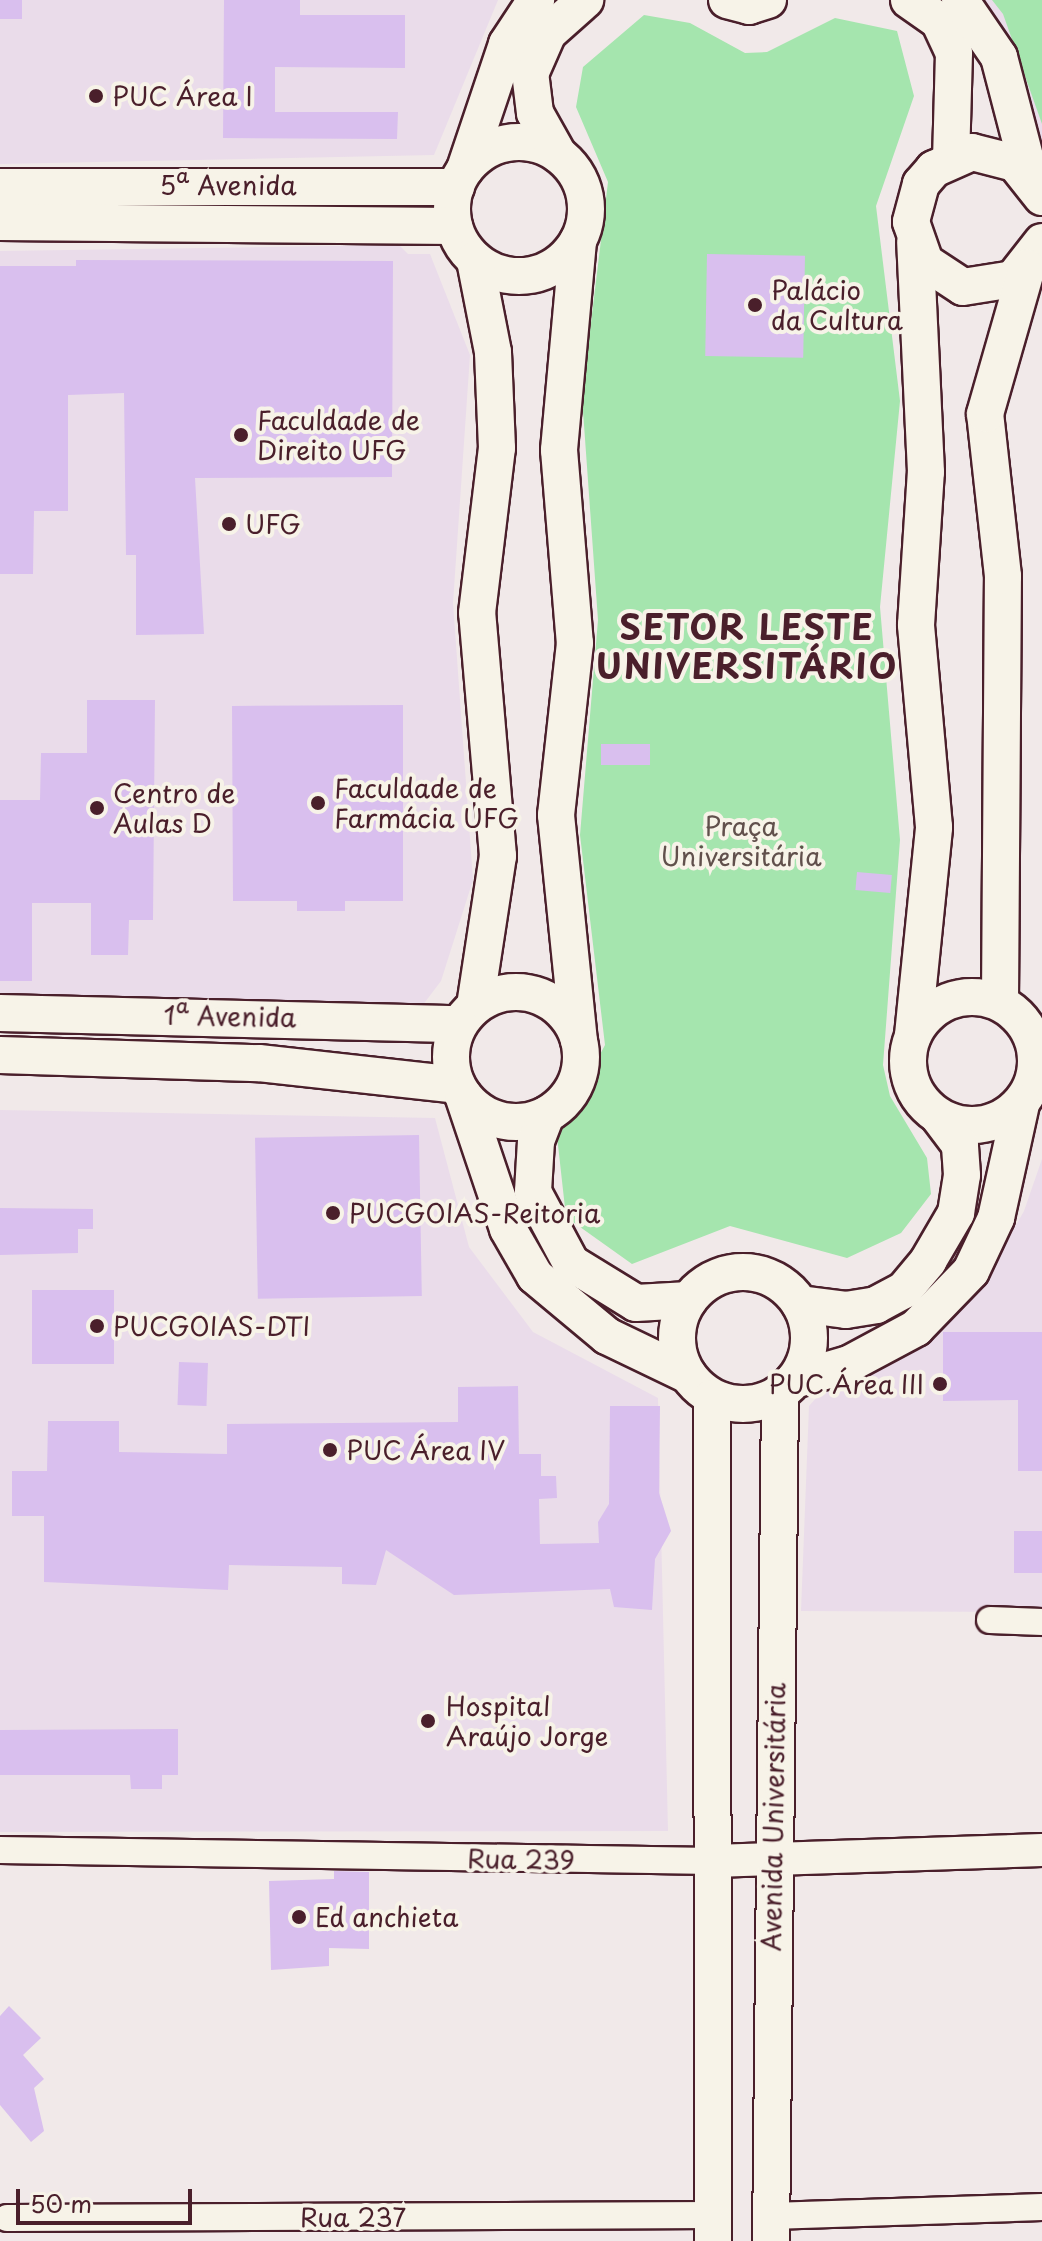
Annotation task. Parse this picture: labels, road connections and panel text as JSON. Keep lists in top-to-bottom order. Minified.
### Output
{"streets":{"main road":["5ª Avenida","1ª Avenida","Avenida Universitária"],"street":["Rua 239","Rua 237"]},"crossings":[["Avenida Universitária","Rua 239"]],"districts":["SETOR LESTE UNIVERSITÁRIO"],"parks":["Praça Universitária"],"places":["PUC Área I","Palácio da Cultura","Faculdade de Direito UFG","UFG","Faculdade de Farmácia UFG","Centro de Aulas D","PUCGOIAS-Reitoria","PUCGOIAS-DTI","PUC Área III","PUC Área IV","Hospital Araújo Jorge","Ed anchieta"],"scale_bar":"50 m"}
